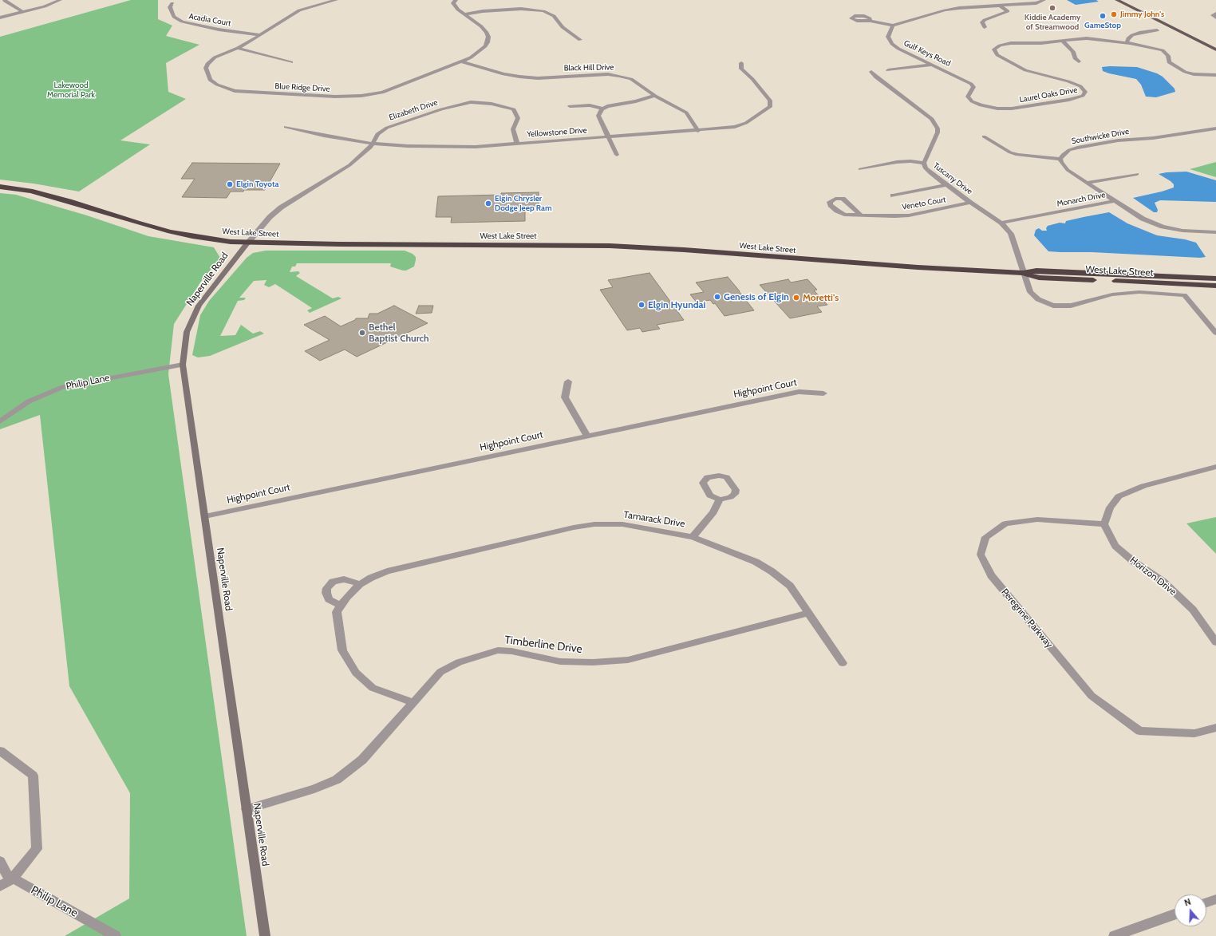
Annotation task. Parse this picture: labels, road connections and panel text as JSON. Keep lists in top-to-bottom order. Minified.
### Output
{"streets":{"highway":["West Lake Street"],"street":["Acadia Court","Gulf Keys Road","Black Hill Drive","Blue Ridge Drive","Laurel Oaks Drive","Elizabeth Drive","Yellowstone Drive","Southwicke Drive","Tuscany Drive","Monarch Drive","Veneto Court","Naperville Road","Philip Lane","Highpoint Court","Tamarack Drive","Horizon Drive","Peregrine Parkway","Timberline Drive"]},"crossings":[["Acadia Court","Blue Ridge Drive"],["Gulf Keys Road","Laurel Oaks Drive"],["Black Hill Drive","Blue Ridge Drive"],["Black Hill Drive","Yellowstone Drive"],["Elizabeth Drive","Yellowstone Drive"],["Elizabeth Drive","West Lake Street"],["Elizabeth Drive","Naperville Road"],["Tuscany Drive","Monarch Drive"],["Tuscany Drive","Veneto Court"],["Tuscany Drive","West Lake Street"],["West Lake Street","Naperville Road"],["Naperville Road","Philip Lane"],["Naperville Road","Highpoint Court"],["Naperville Road","Timberline Drive"],["Tamarack Drive","Timberline Drive"],["Horizon Drive","Peregrine Parkway"]],"parks":["Lakewood Memorial Park"],"places":["Kiddie Academy of Streamwood","Jimmy John's","GameStop","Elgin Toyota","Elgin Chrysler Dodge Jeep Ram","Genesis of Elgin","Moretti's","Elgin Hyundai","Bethel Baptist Church"],"north":"top"}
